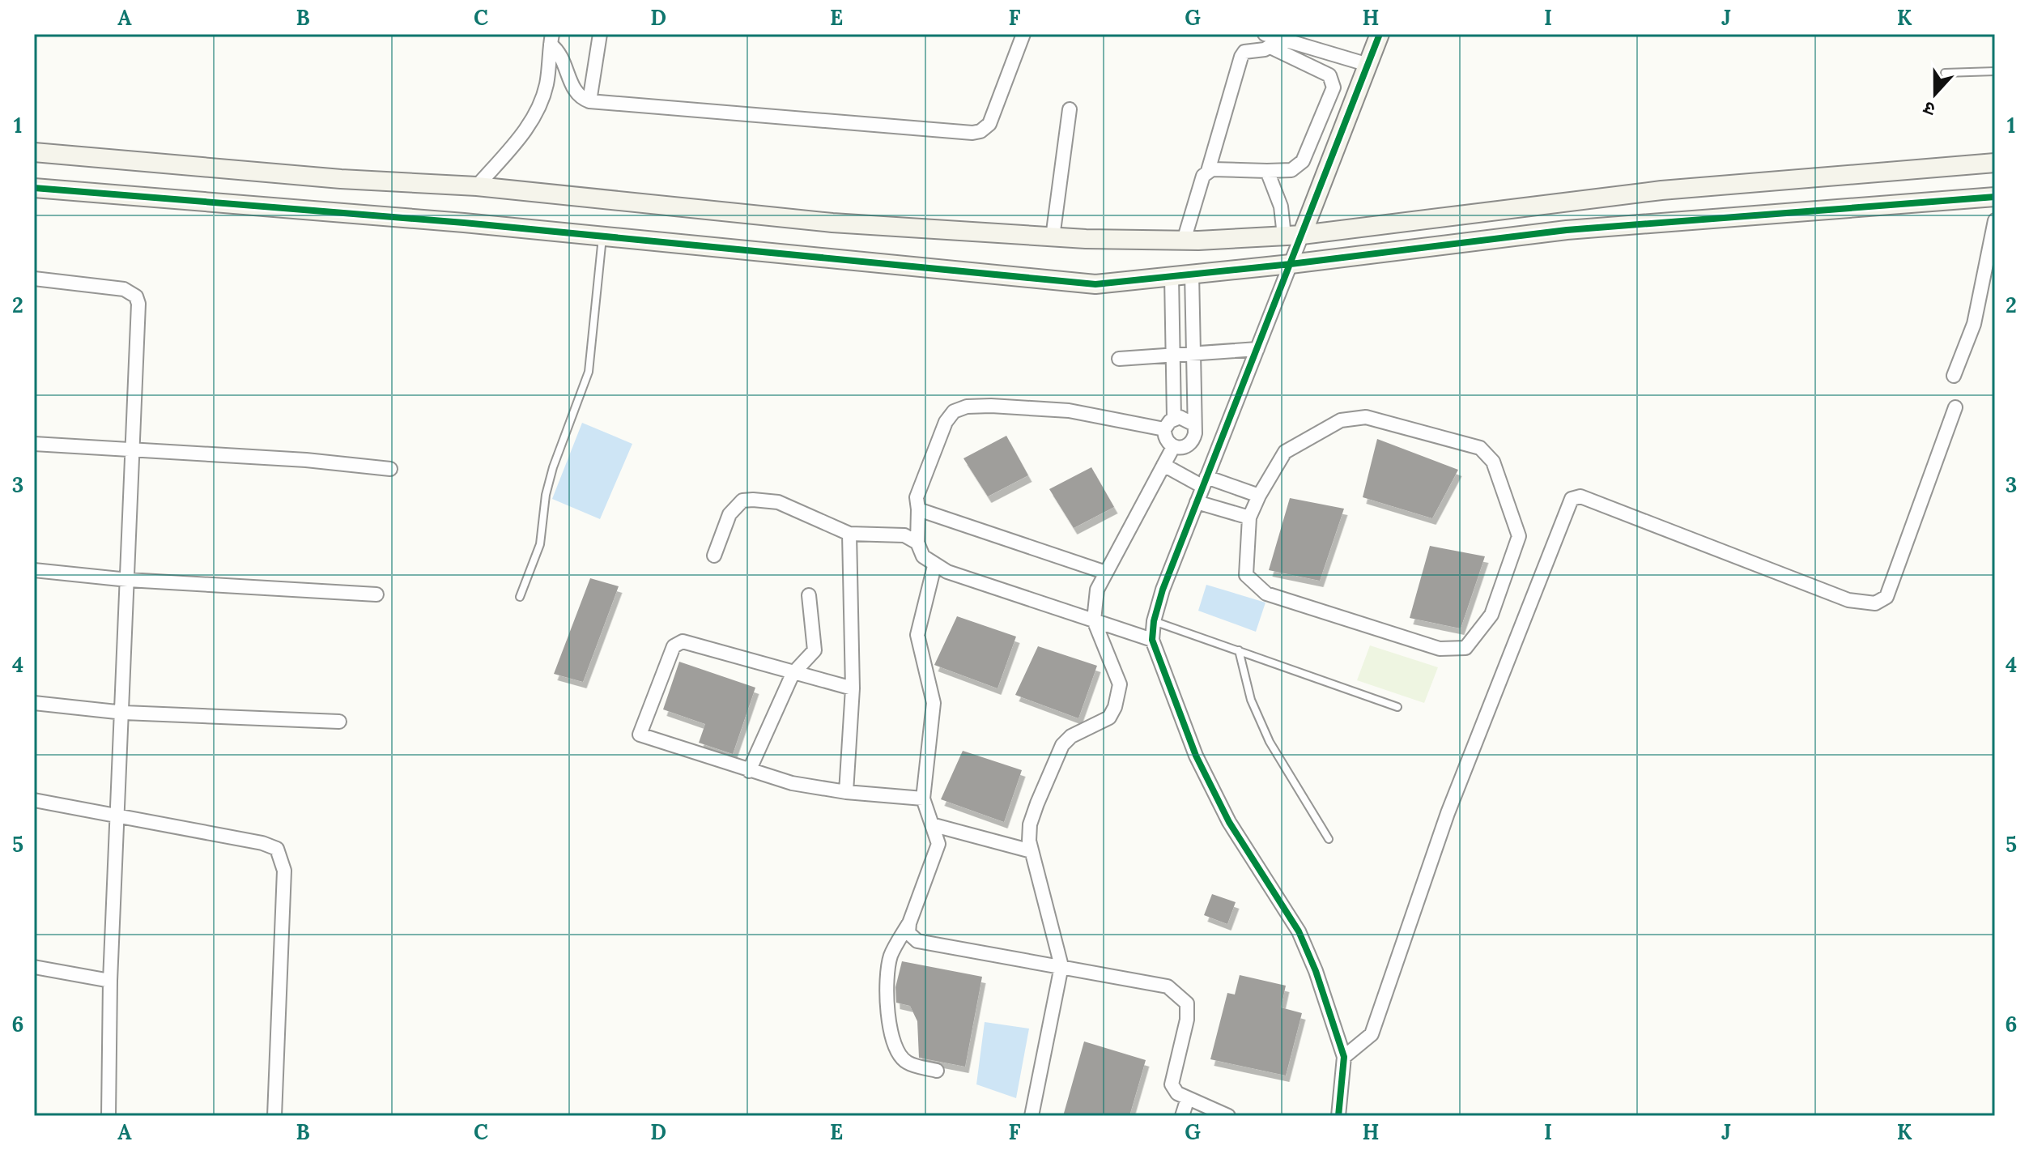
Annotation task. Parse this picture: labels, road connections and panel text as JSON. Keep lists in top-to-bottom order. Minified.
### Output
{"north":"bottom","grid":{"columns":["A","B","C","D","E","F","G","H","I","J","K"],"rows":["1","2","3","4","5","6"]}}
